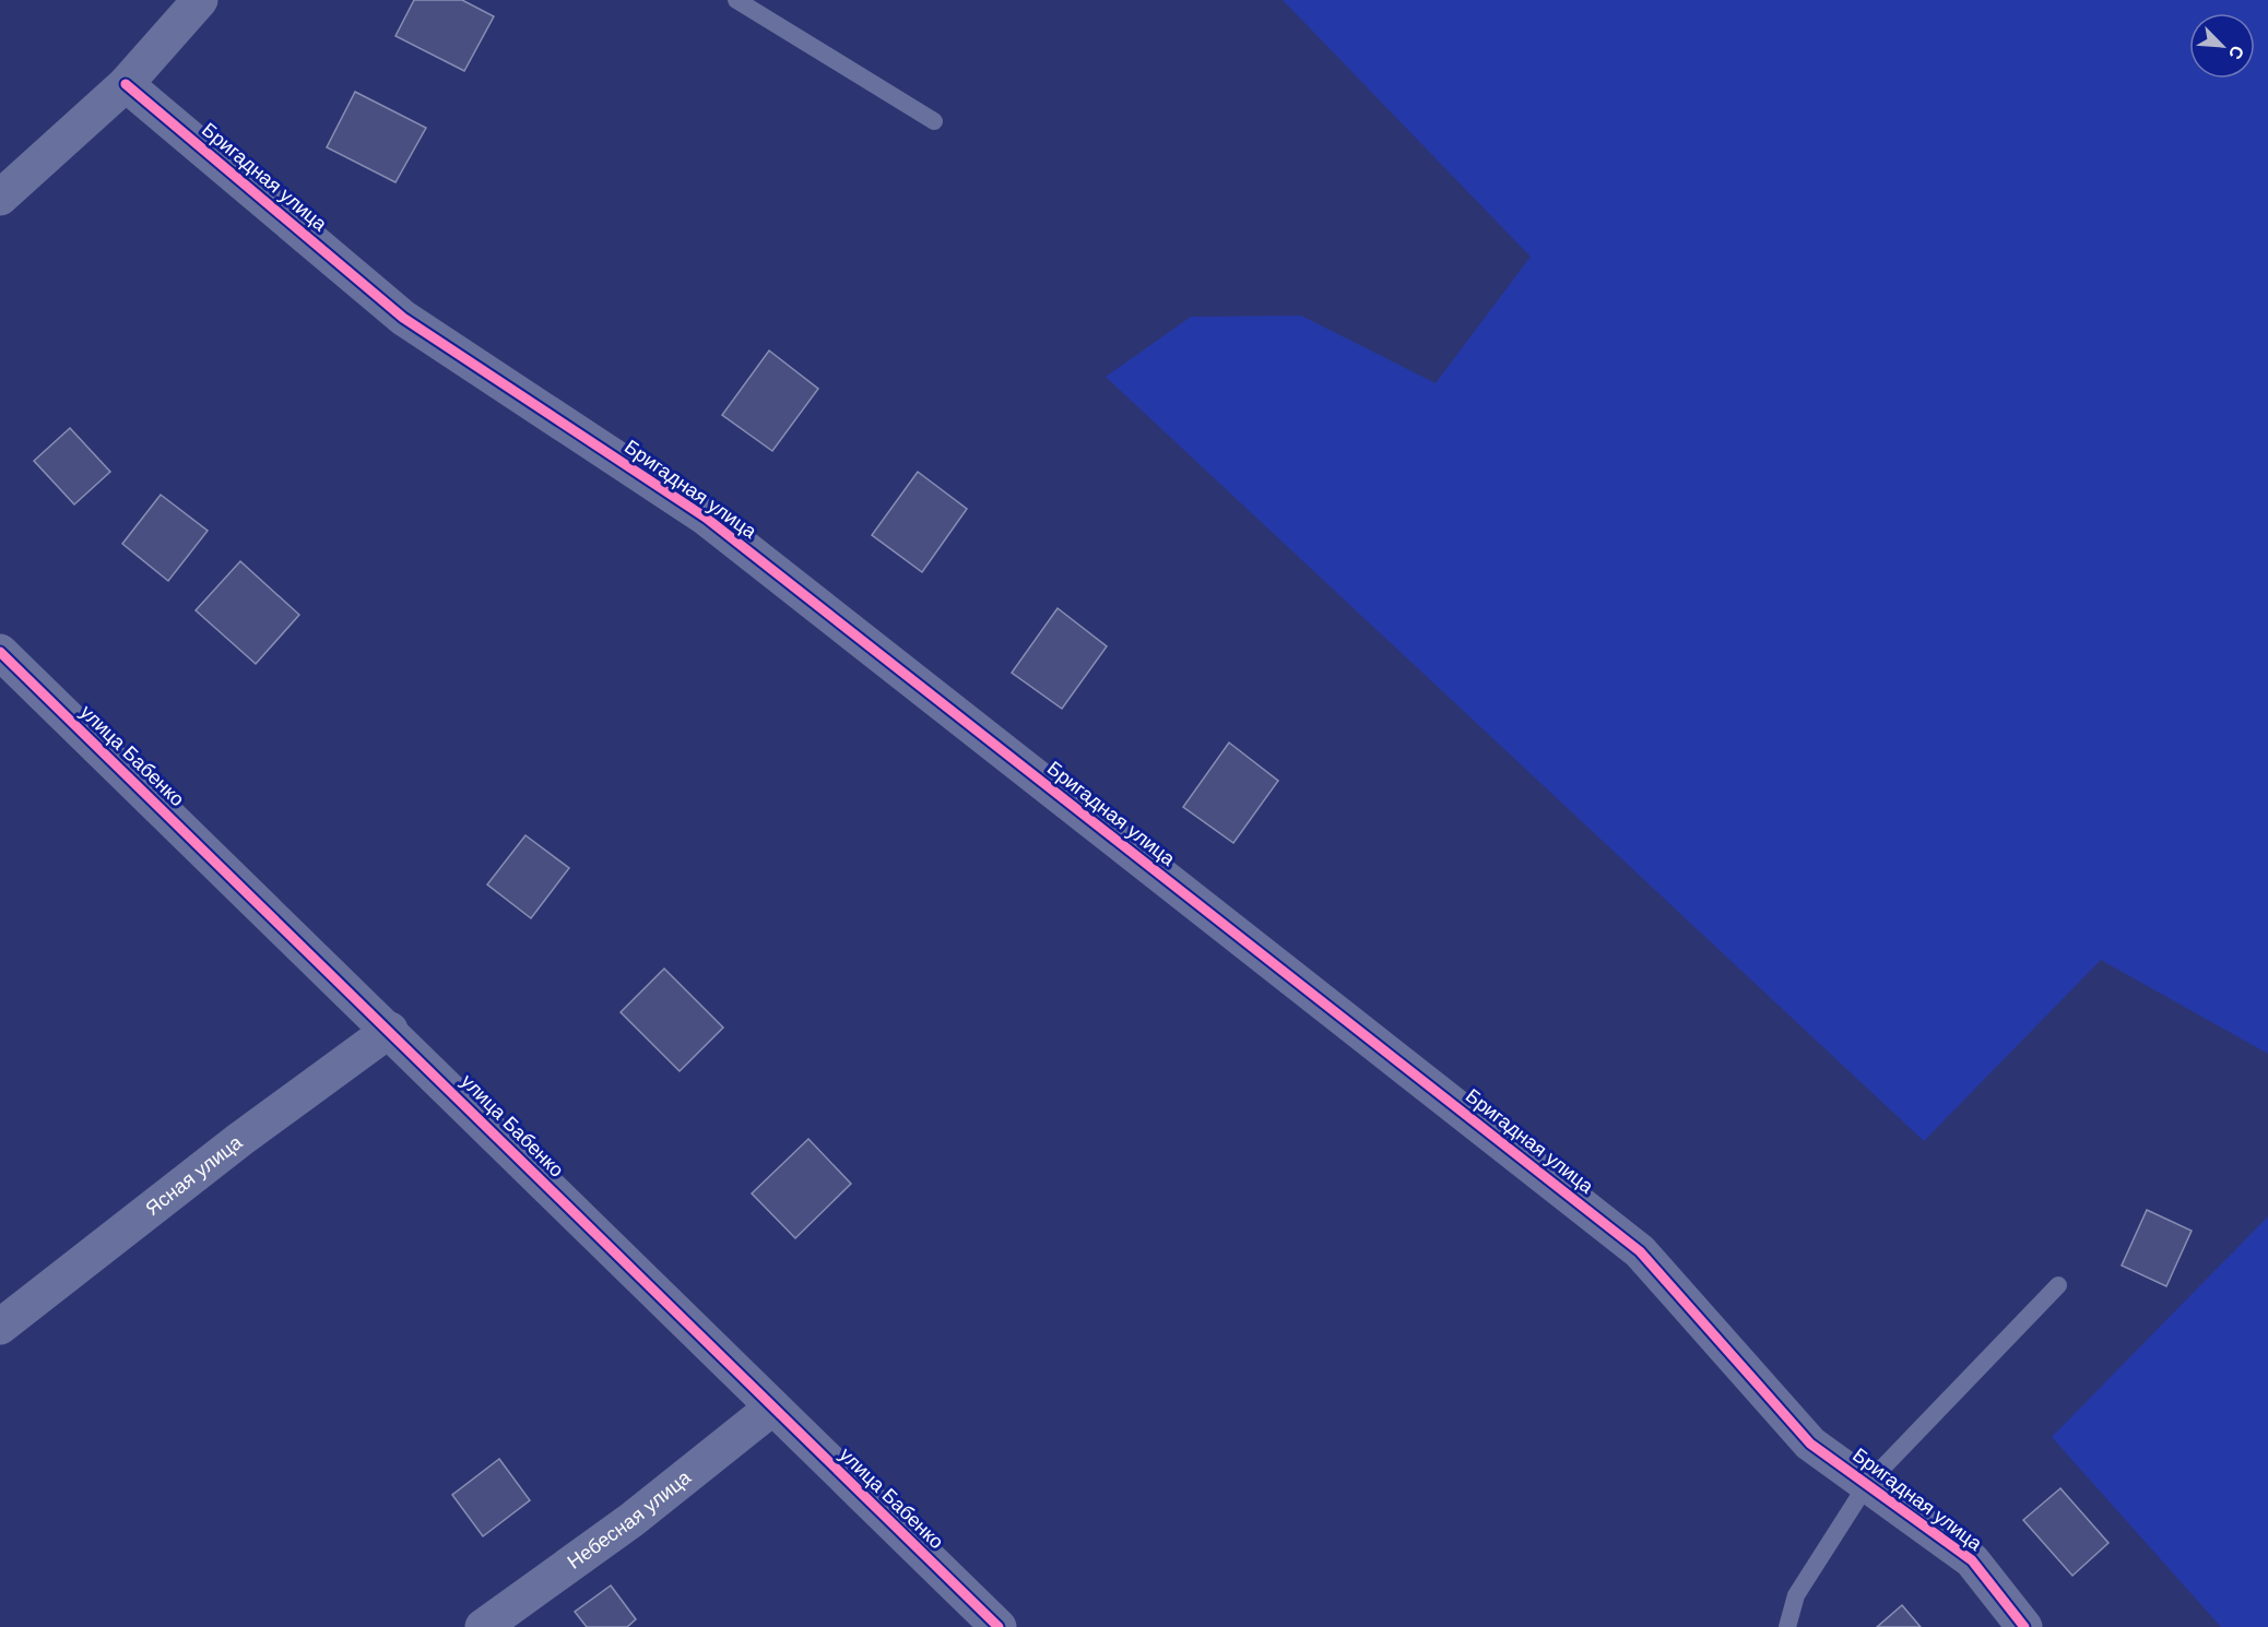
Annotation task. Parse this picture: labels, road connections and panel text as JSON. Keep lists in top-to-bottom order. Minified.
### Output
{"streets":{"street":["Бригадная улица","улица Бабенко","Ясная улица","Небесная улица"]},"crossings":[["улица Бабенко","Ясная улица"],["улица Бабенко","Небесная улица"]],"north":"bottom right"}
